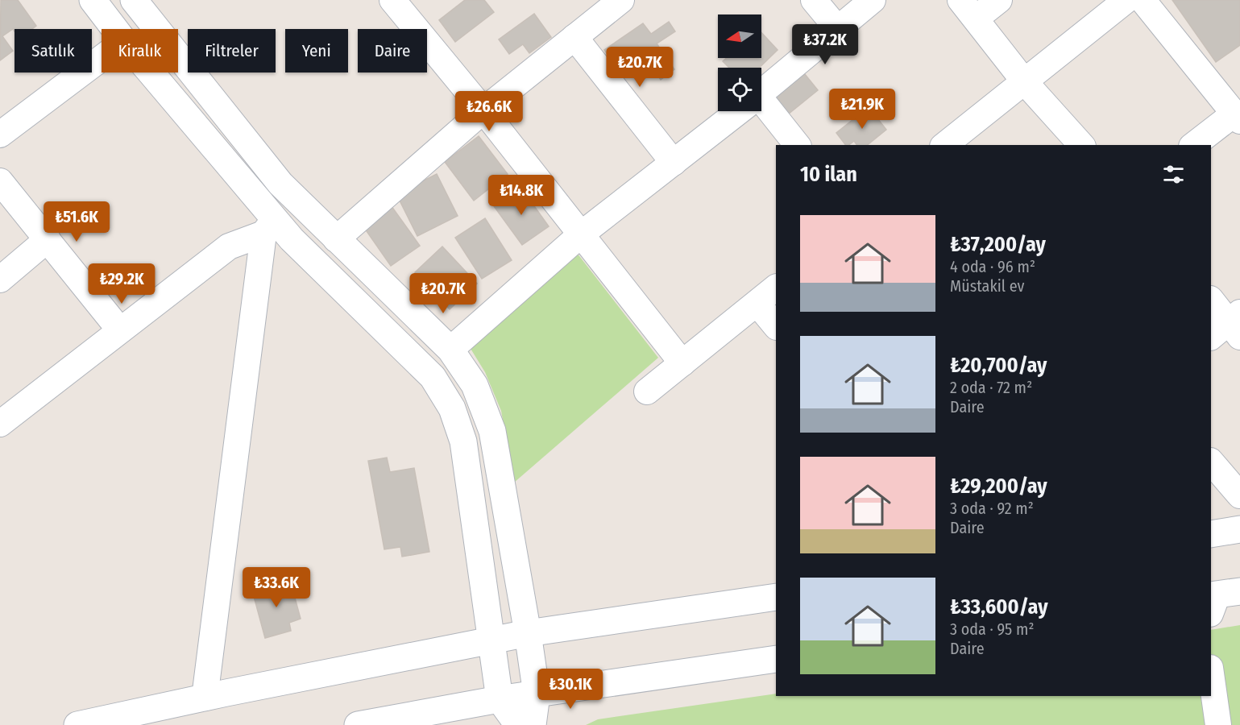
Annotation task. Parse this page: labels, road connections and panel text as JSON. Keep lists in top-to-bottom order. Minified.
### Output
{"north":"left","page":{"price":["₺37.2K","₺20.7K","₺21.9K","₺26.6K","₺14.8K","₺51.6K","₺29.2K","₺20.7K","₺33.6K","₺30.1K"],"chip":["Satılık","Kiralık","Filtreler","Yeni","Daire"],"heading":"10 ilan","list":[{"name":"₺37,200/ay","note":"4 oda · 96 m² · Müstakil ev"},{"name":"₺20,700/ay","note":"2 oda · 72 m² · Daire"},{"name":"₺29,200/ay","note":"3 oda · 92 m² · Daire"},{"name":"₺33,600/ay","note":"3 oda · 95 m² · Daire"}]}}
